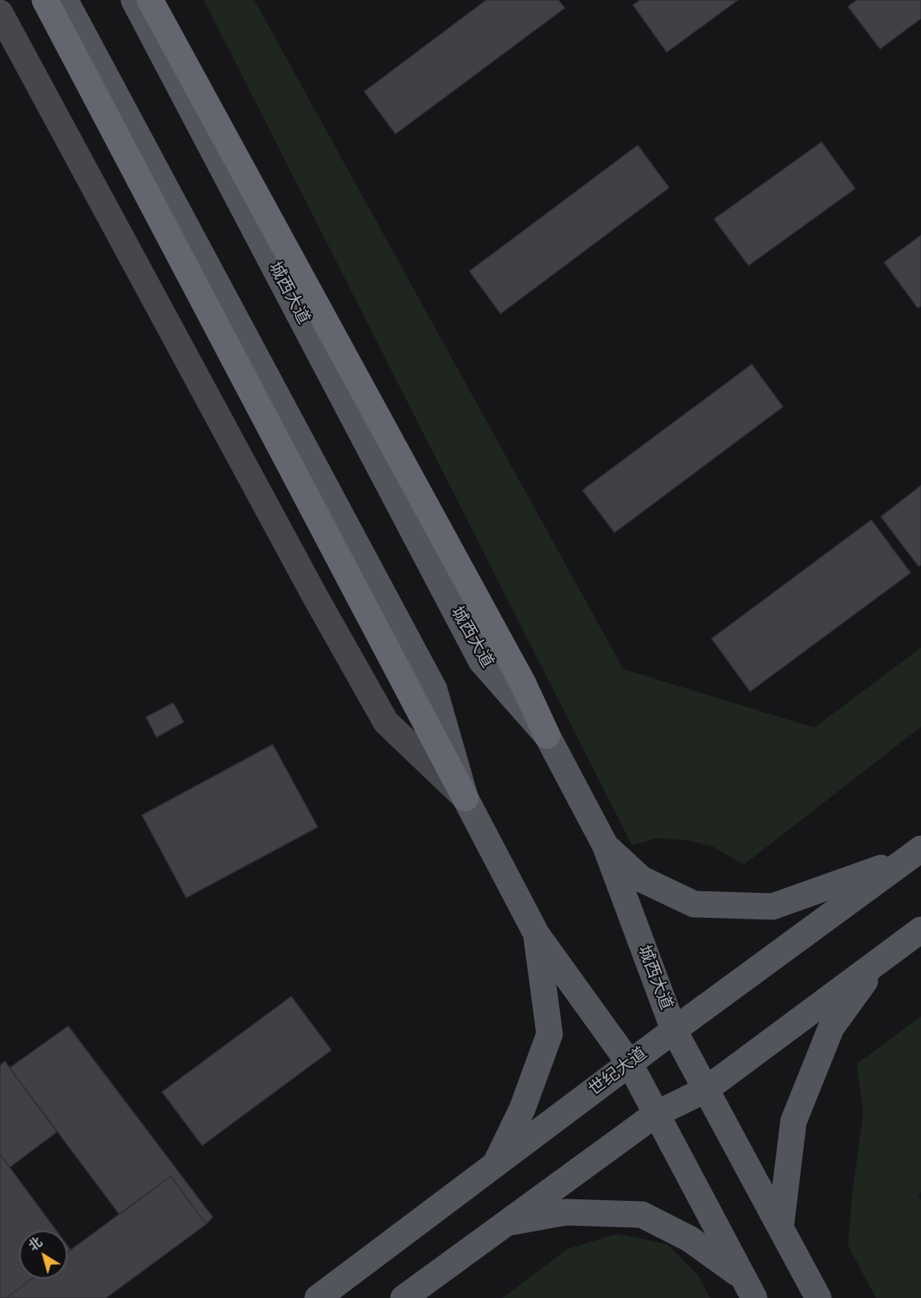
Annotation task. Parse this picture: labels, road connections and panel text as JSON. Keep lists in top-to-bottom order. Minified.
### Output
{"streets":{"main road":["城西大道","世纪大道"]},"crossings":[["城西大道","世纪大道"]],"north":"top left"}
